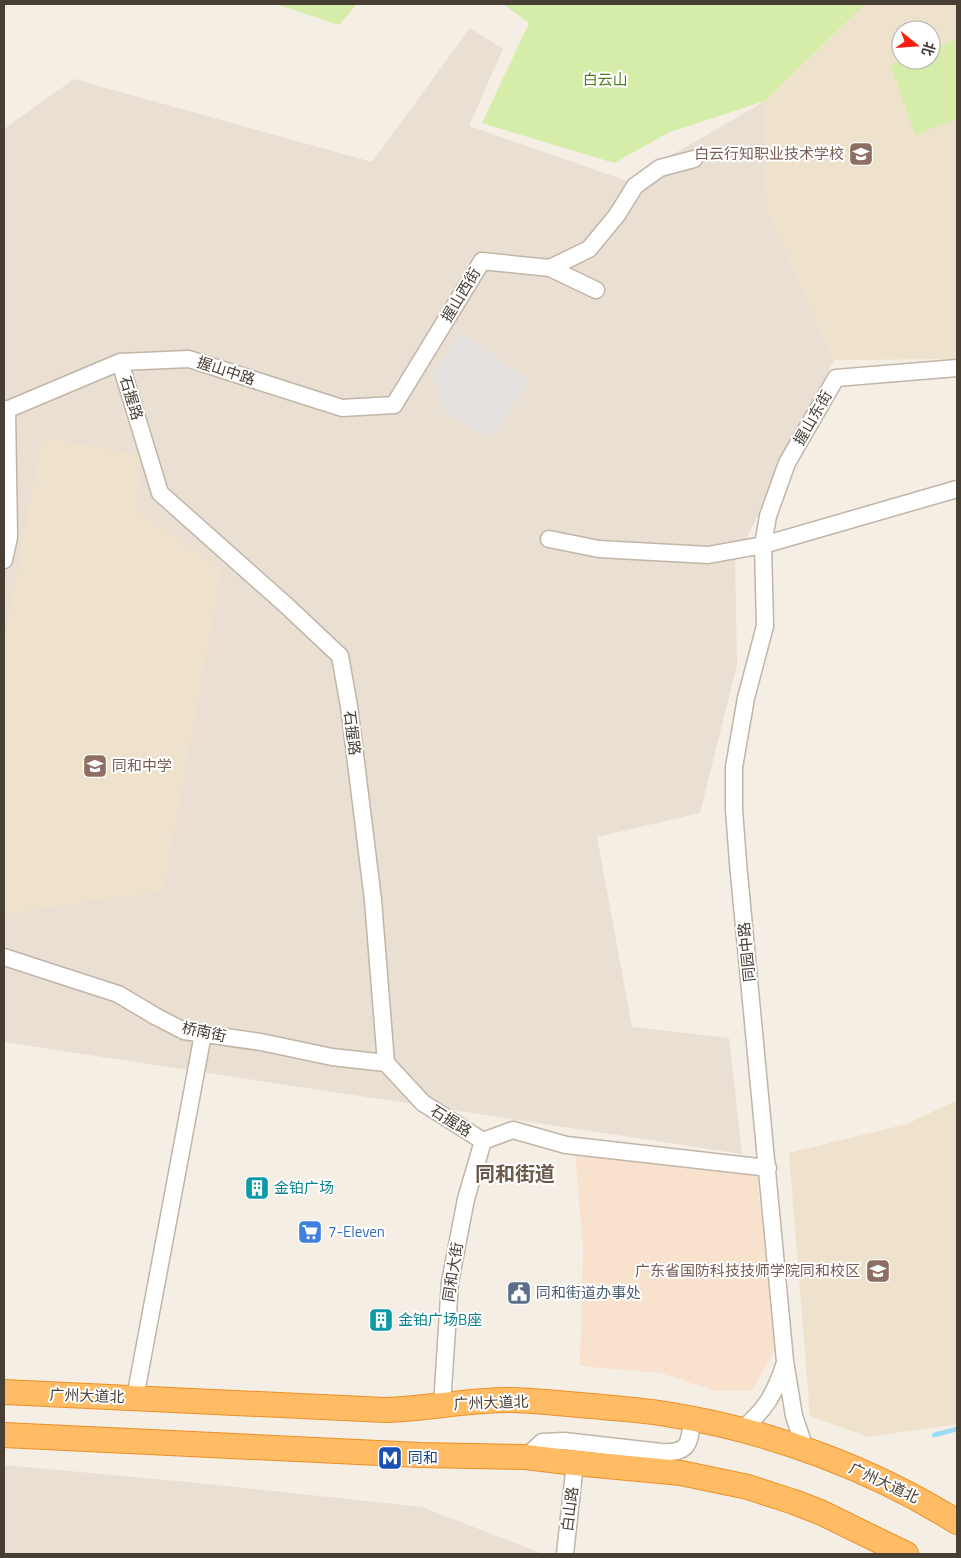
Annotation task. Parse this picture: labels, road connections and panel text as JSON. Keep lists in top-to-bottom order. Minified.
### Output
{"streets":{"highway":["广州大道北"],"street":["握山西街","握山中路","石握路","握山东街","同园中路","桥南街","同和大街","白山路"]},"crossings":[["握山西街","握山中路"],["握山中路","石握路"],["石握路","桥南街"],["石握路","同和大街"],["握山东街","同园中路"],["同园中路","广州大道北"],["同和大街","广州大道北"]],"districts":["同和街道"],"parks":["白云山"],"places":{"school or university":["白云行知职业技术学校","同和中学","广东省国防科技技师学院同和校区"],"building":["金铂广场","金铂广场B座"],"supermarket":["7-Eleven"],"public building":["同和街道办事处"],"metro station":["同和"]},"north":"right"}
